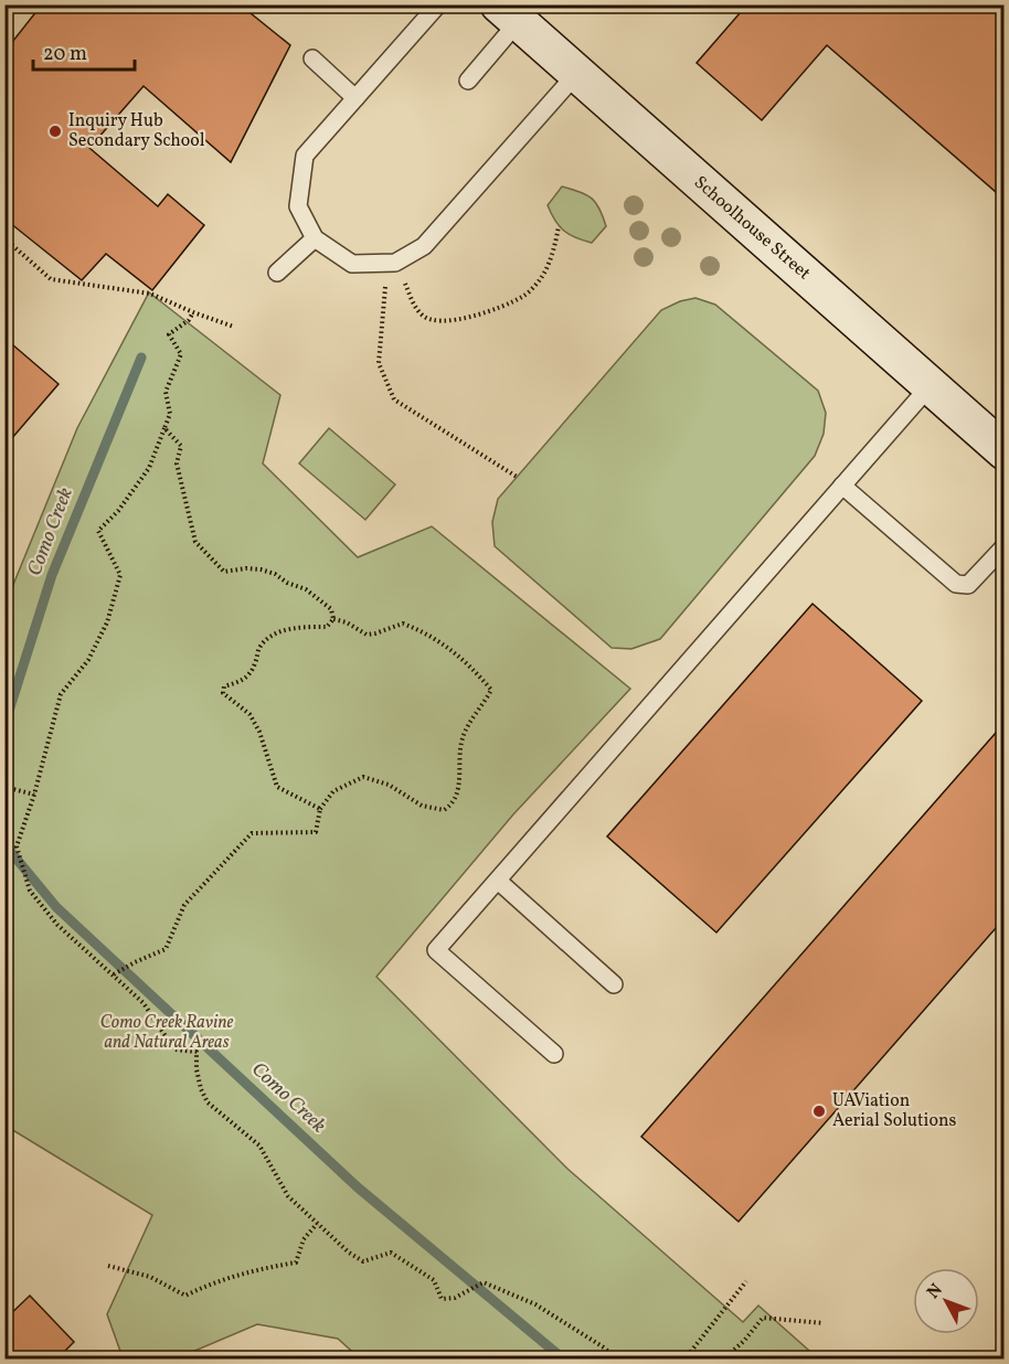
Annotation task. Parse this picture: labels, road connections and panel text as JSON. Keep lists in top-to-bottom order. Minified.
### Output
{"streets":{"main road":["Schoolhouse Street"]},"water":["Como Creek"],"parks":["Como Creek Ravine and Natural Areas"],"places":["Inquiry Hub Secondary School","UAViation Aerial Solutions"],"scale_bar":"20 m","north":"top left"}
